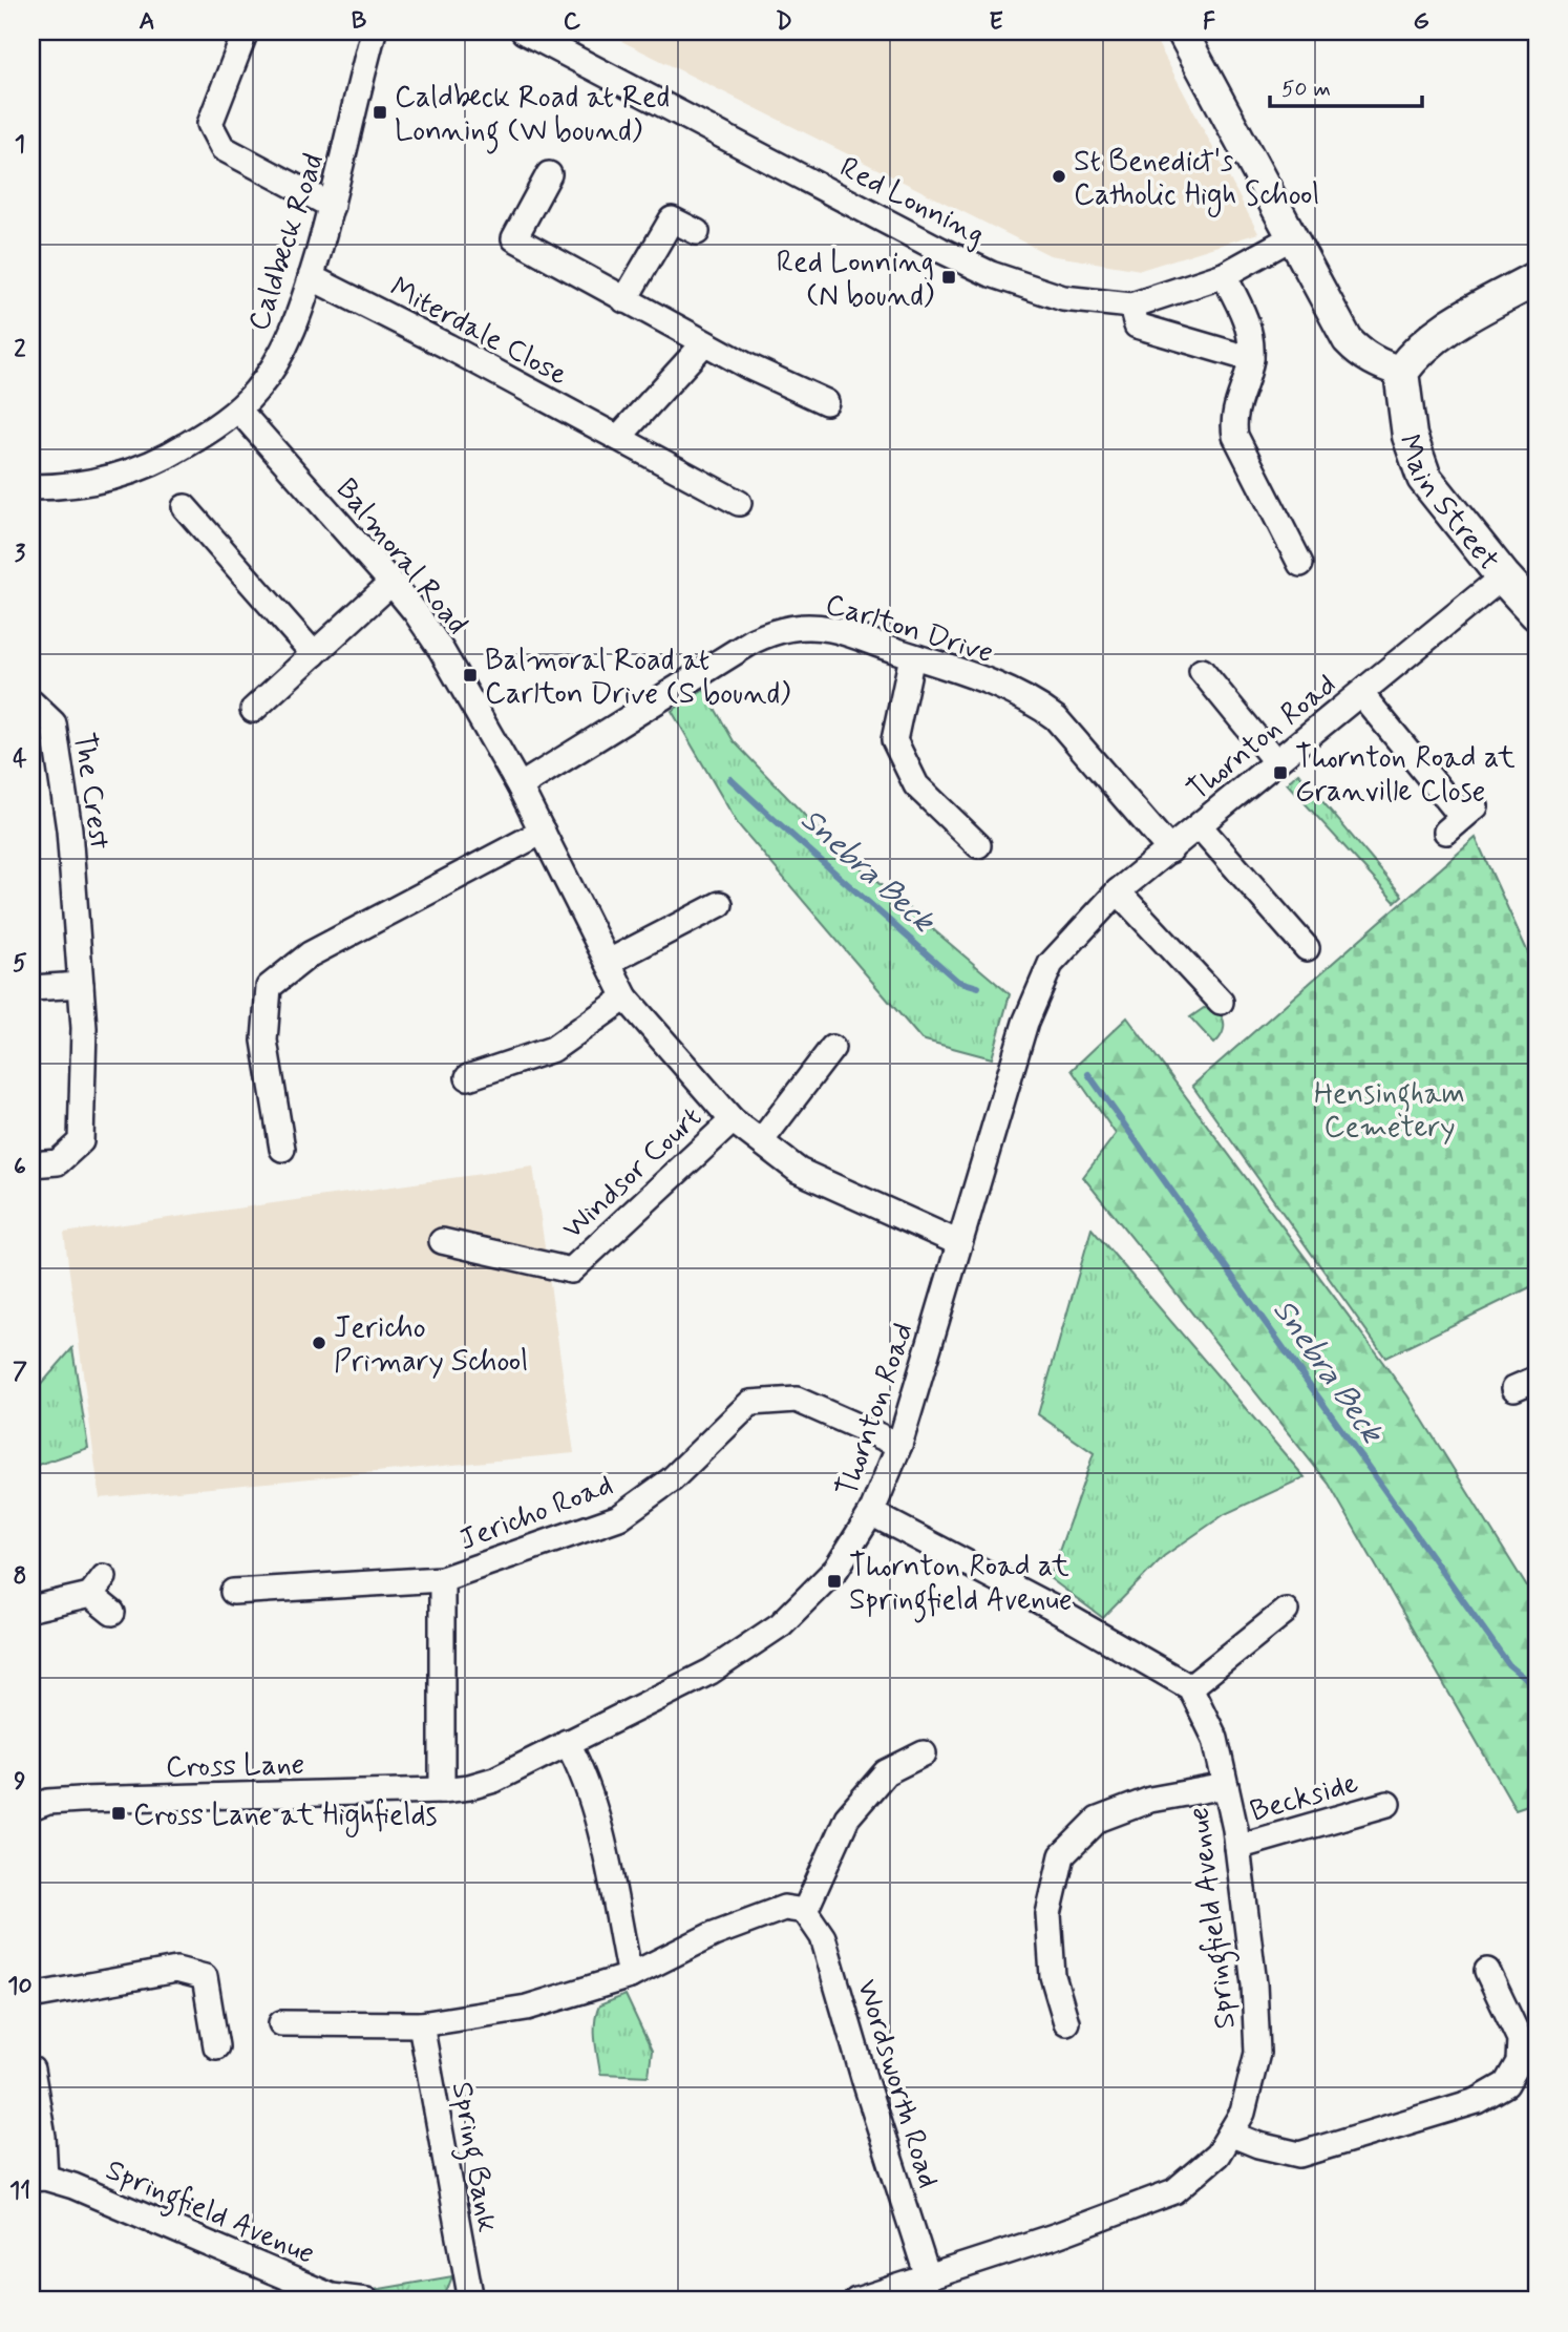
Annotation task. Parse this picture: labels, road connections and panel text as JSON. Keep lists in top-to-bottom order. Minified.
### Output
{"streets":{"main road":["Main Street"],"street":["Red Lonning","Caldbeck Road","Miterdale Close","Balmoral Road","Carlton Drive","Thornton Road","The Crest","Windsor Court","Jericho Road","Cross Lane","Beckside","Springfield Avenue","Wordsworth Road","Spring Bank"]},"crossings":[["Caldbeck Road","Miterdale Close"],["Caldbeck Road","Balmoral Road"],["Main Street","Thornton Road"],["Balmoral Road","Carlton Drive"],["Balmoral Road","Thornton Road"],["Balmoral Road","Windsor Court"],["Carlton Drive","Thornton Road"],["Thornton Road","Jericho Road"],["Thornton Road","Cross Lane"],["Beckside","Springfield Avenue"],["Springfield Avenue","Wordsworth Road"]],"water":["Snebra Beck"],"parks":["Hensingham Cemetery"],"places":{"transit":["Caldbeck Road at Red Lonning (W bound)","Red Lonning (N bound)","Balmoral Road at Carlton Drive (S bound)","Thornton Road at Granville Close","Thornton Road at Springfield Avenue","Cross Lane at Highfields"],"other":["St Benedict's Catholic High School","Jericho Primary School"]},"scale_bar":"50 m","grid":{"columns":["A","B","C","D","E","F","G"],"rows":["1","2","3","4","5","6","7","8","9","10","11"]}}
